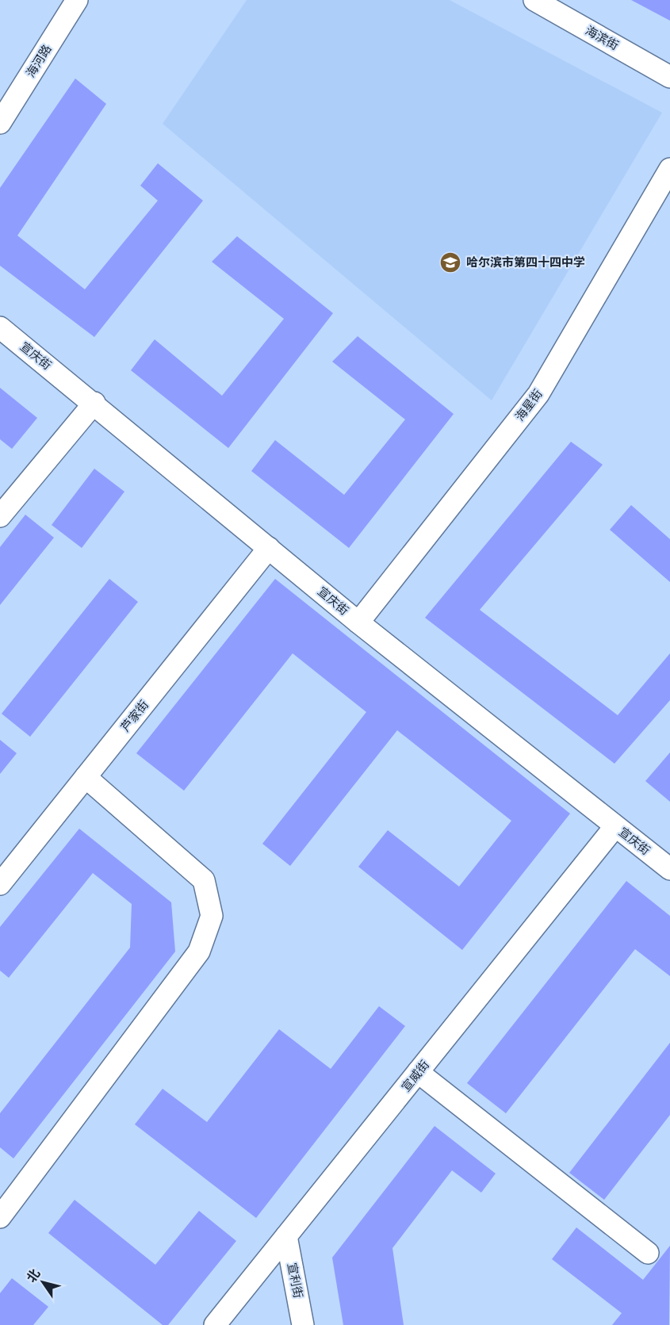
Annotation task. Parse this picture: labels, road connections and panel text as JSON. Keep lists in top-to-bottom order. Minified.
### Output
{"streets":{"street":["海滨街","海河路","宣庆街","海星街","芦家街","宣威街","宣利街"]},"crossings":[["宣庆街","海星街"],["宣庆街","芦家街"],["宣庆街","宣威街"],["宣威街","宣利街"]],"places":{"school or university":["哈尔滨市第四十四中学"]},"north":"top left"}
